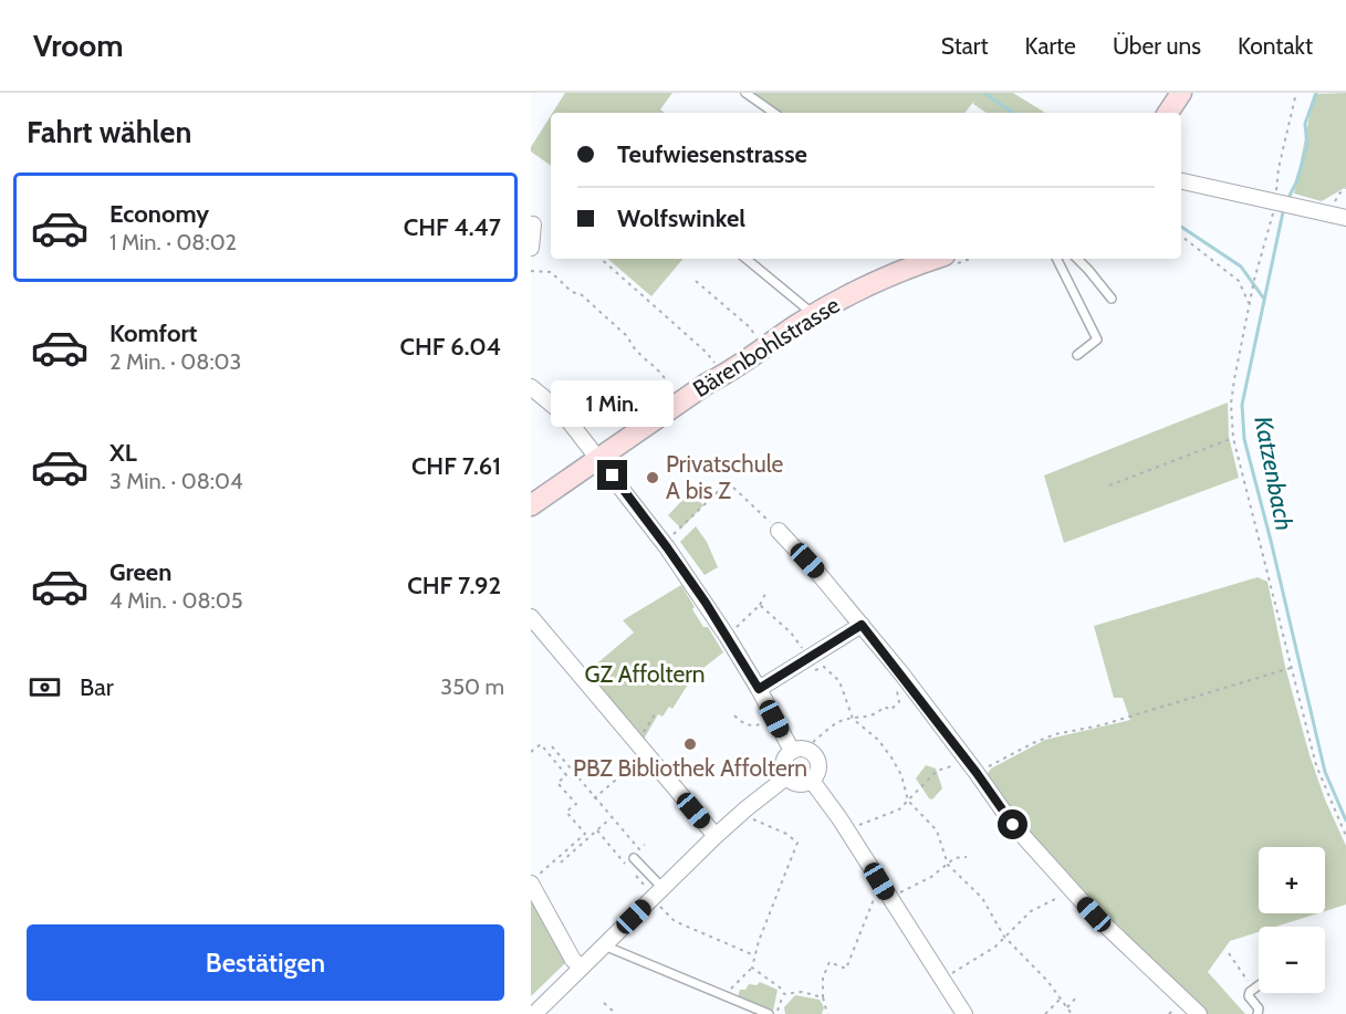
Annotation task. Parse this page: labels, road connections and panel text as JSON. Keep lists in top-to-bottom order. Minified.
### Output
{"streets":{"street":["Bärenbohlstrasse"]},"water":["Katzenbach"],"parks":["GZ Affoltern"],"places":["Privatschule A bis Z","PBZ Bibliothek Affoltern"],"page":{"header":"Vroom","nav":["Start","Karte","Über uns","Kontakt"],"heading":"Fahrt wählen","banner":["Teufwiesenstrasse","Wolfswinkel"],"list":[{"name":"Economy","note":"1 Min. · 08:02","value":"CHF 4.47"},{"name":"Komfort","note":"2 Min. · 08:03","value":"CHF 6.04"},{"name":"XL","note":"3 Min. · 08:04","value":"CHF 7.61"},{"name":"Green","note":"4 Min. · 08:05","value":"CHF 7.92"}],"bubble":"1 Min.","pay":["Bar","350 m"],"map_buttons":["+","−"],"buttons":"Bestätigen"}}
